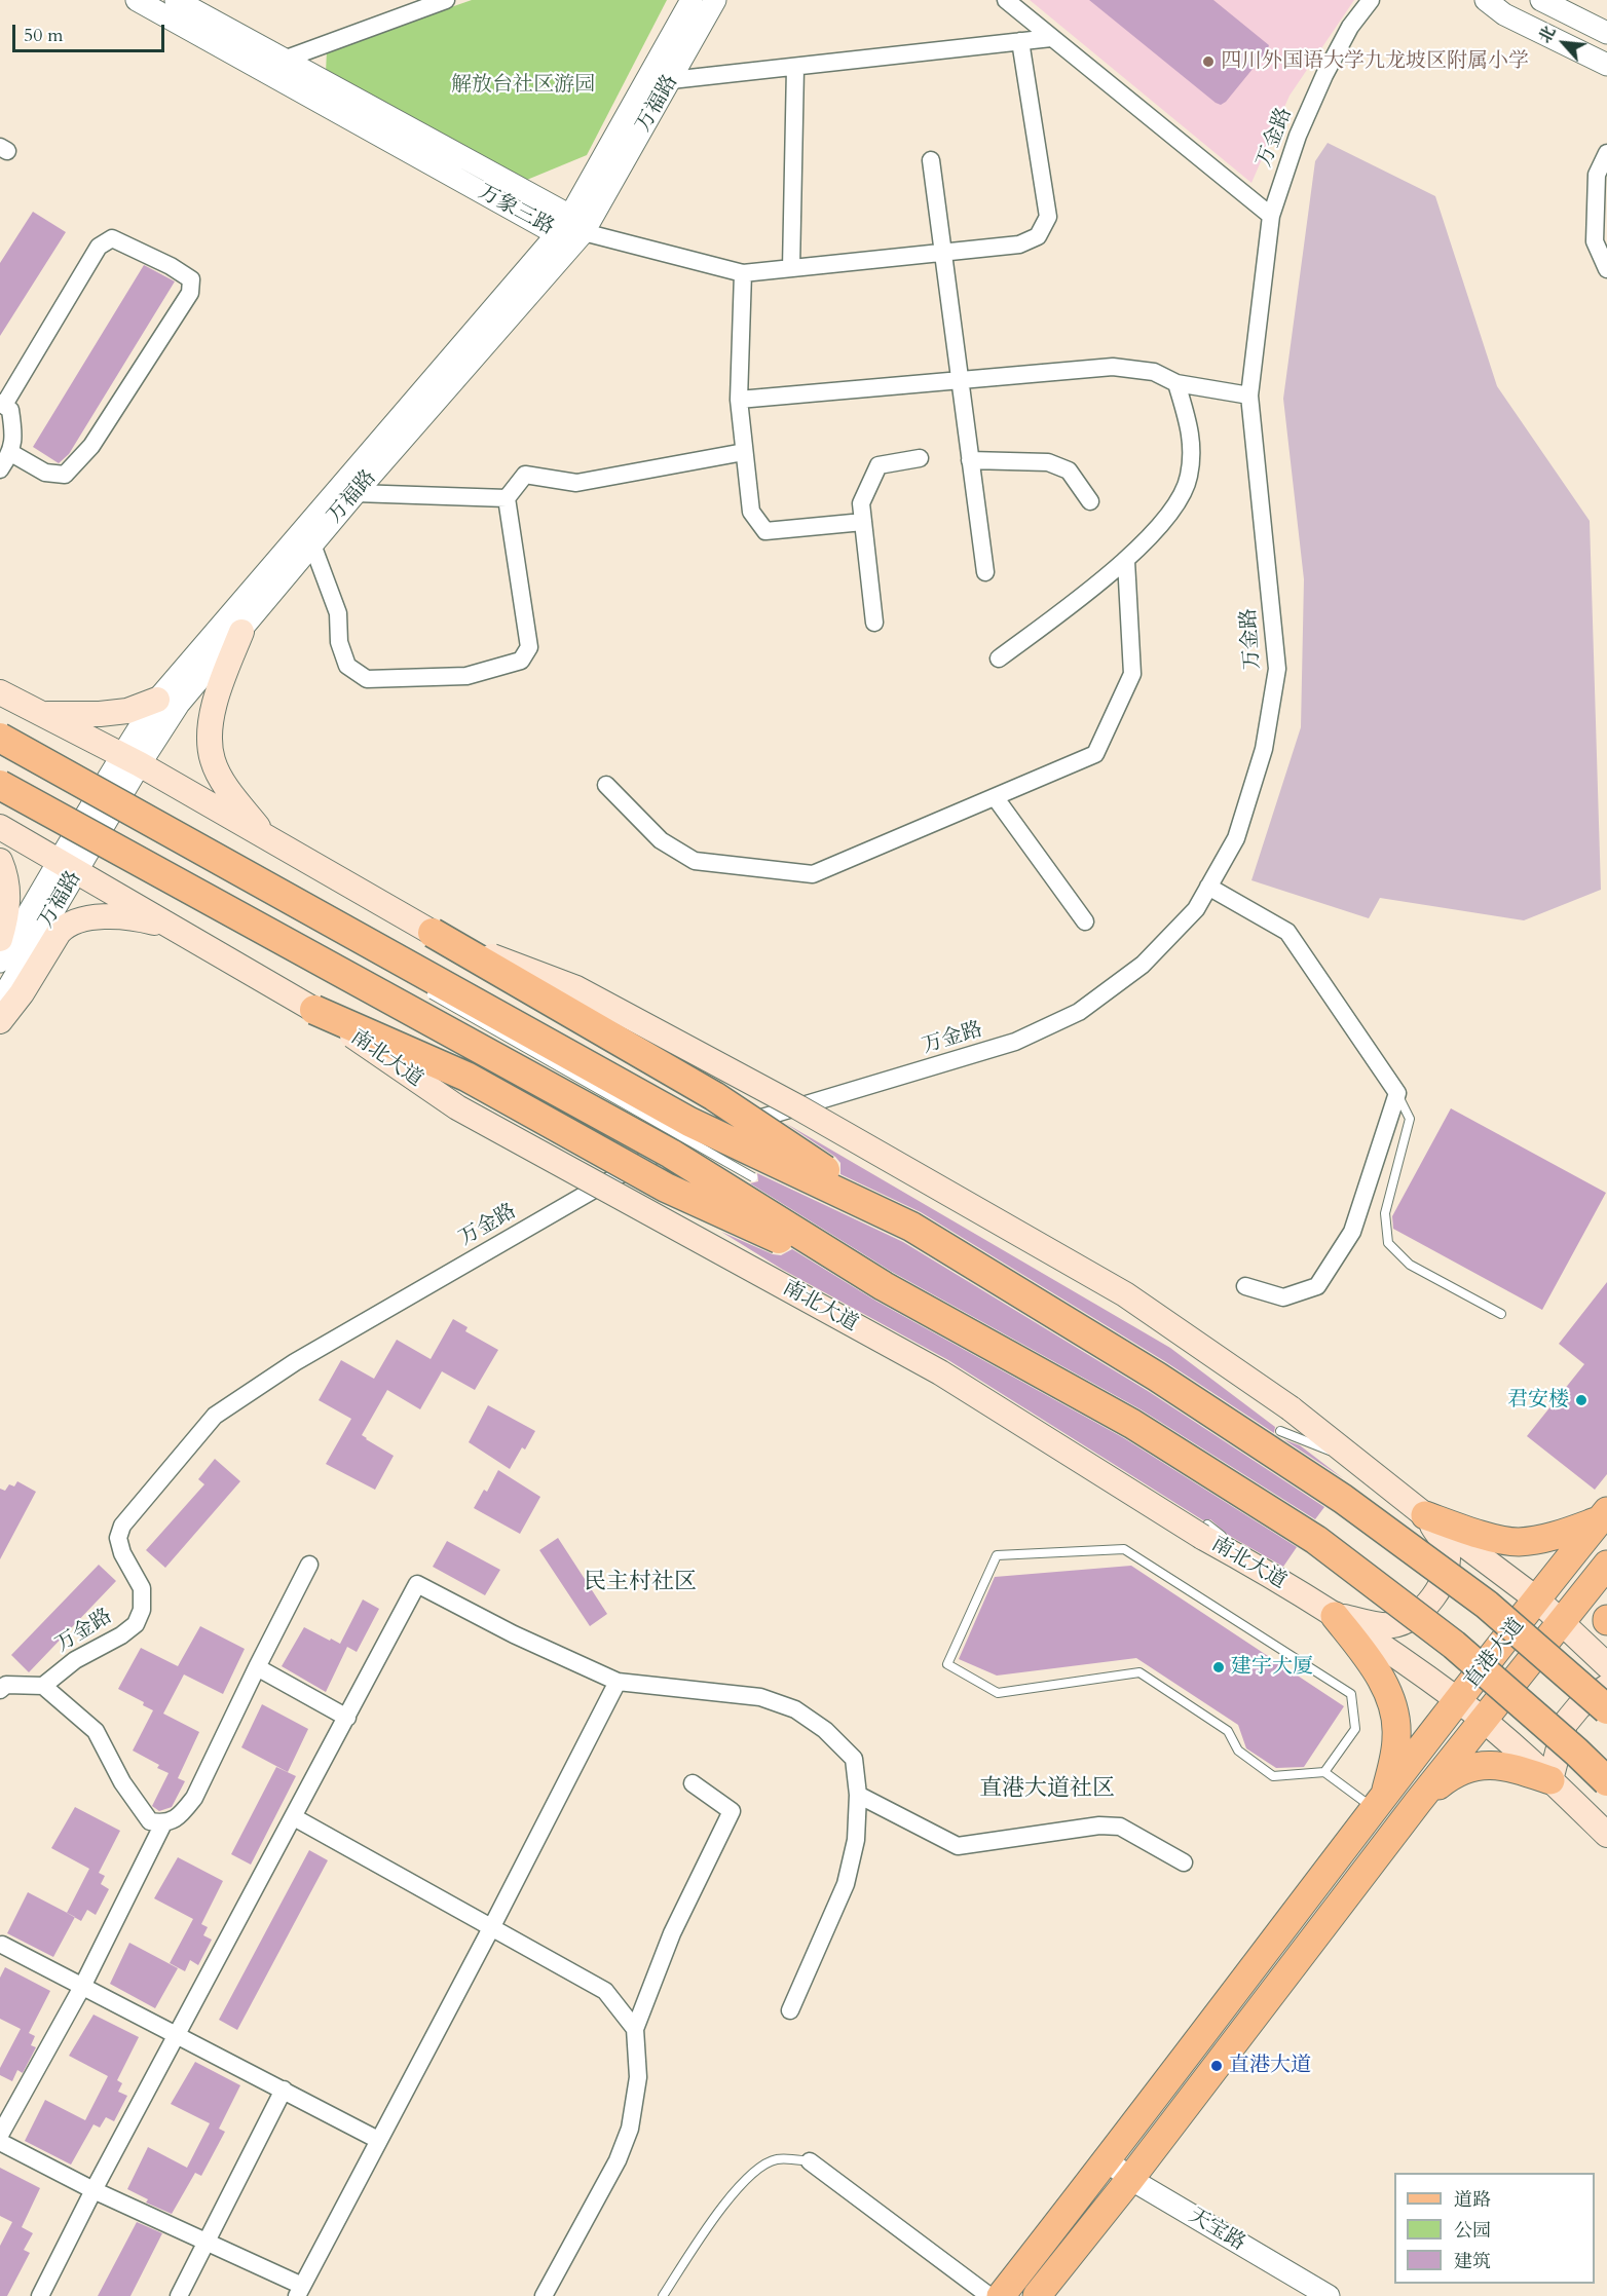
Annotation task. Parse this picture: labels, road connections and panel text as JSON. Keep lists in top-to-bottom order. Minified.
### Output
{"streets":{"main road":["南北大道","直港大道"],"street":["万福路","万金路","万象三路","天宝路"]},"crossings":[["万福路","万象三路"],["万福路","南北大道"],["南北大道","直港大道"],["直港大道","天宝路"]],"districts":["民主村社区","直港大道社区"],"parks":["解放台社区游园"],"places":["四川外国语大学九龙坡区附属小学","君安楼","建宇大厦","直港大道"],"legend":["道路","公园","建筑"],"scale_bar":"50 m","north":"top left"}
